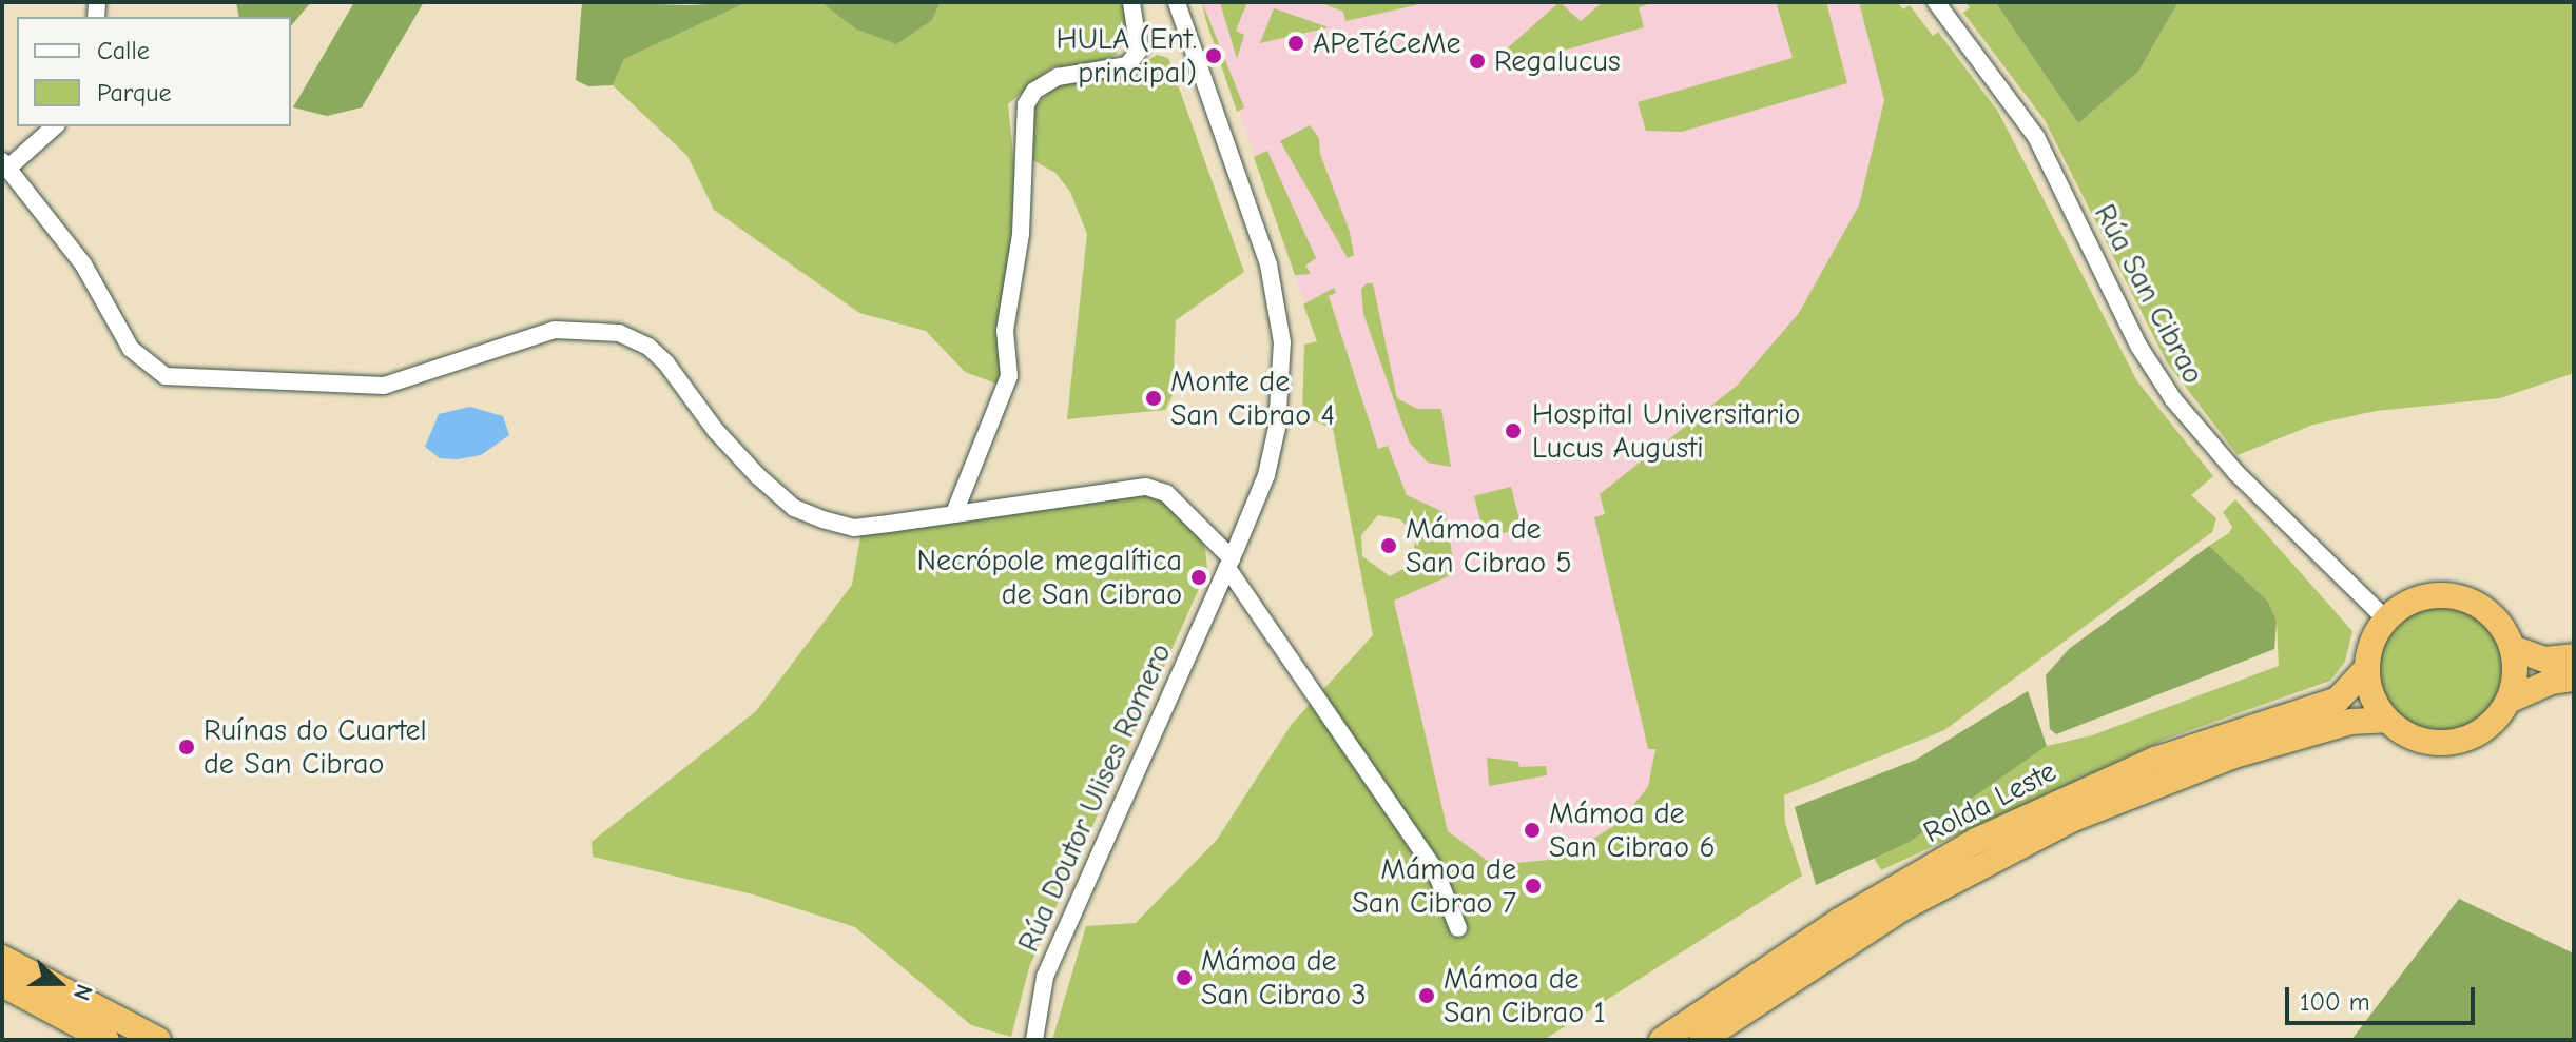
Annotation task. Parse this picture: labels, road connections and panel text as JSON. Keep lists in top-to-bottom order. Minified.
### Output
{"streets":{"highway":["Rolda Leste"],"street":["Rúa San Cibrao","Rúa Doutor Ulises Romero"]},"crossings":[["Rúa San Cibrao","Rolda Leste"]],"places":["APeTéCeMe","HULA (Ent. principal)","Regalucus","Monte de San Cibrao 4","Hospital Universitario Lucus Augusti","Mámoa de San Cibrao 5","Necrópole megalítica de San Cibrao","Ruínas do Cuartel de San Cibrao","Mámoa de San Cibrao 6","Mámoa de San Cibrao 7","Mámoa de San Cibrao 3","Mámoa de San Cibrao 1"],"legend":["Calle","Parque"],"scale_bar":"100 m","north":"right"}
